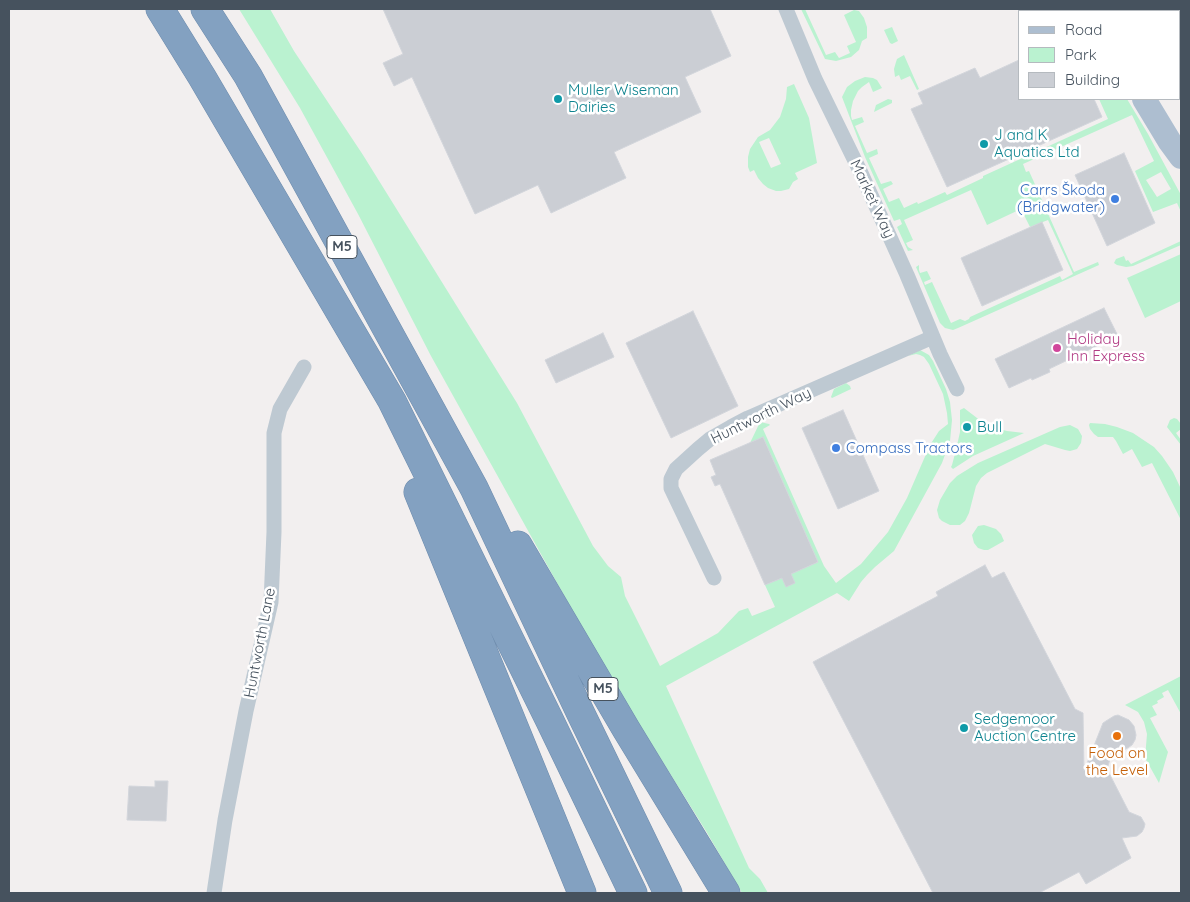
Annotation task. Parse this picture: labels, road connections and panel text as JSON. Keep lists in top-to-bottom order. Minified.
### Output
{"streets":{"highway":["M5"],"street":["Market Way","Huntworth Way","Huntworth Lane"]},"crossings":[["Market Way","Huntworth Way"]],"places":["Muller Wiseman Dairies","J and K Aquatics Ltd","Carrs Škoda (Bridgwater)","Holiday Inn Express","Bull","Compass Tractors","Sedgemoor Auction Centre","Food on the Level"],"legend":["Road","Park","Building"]}
